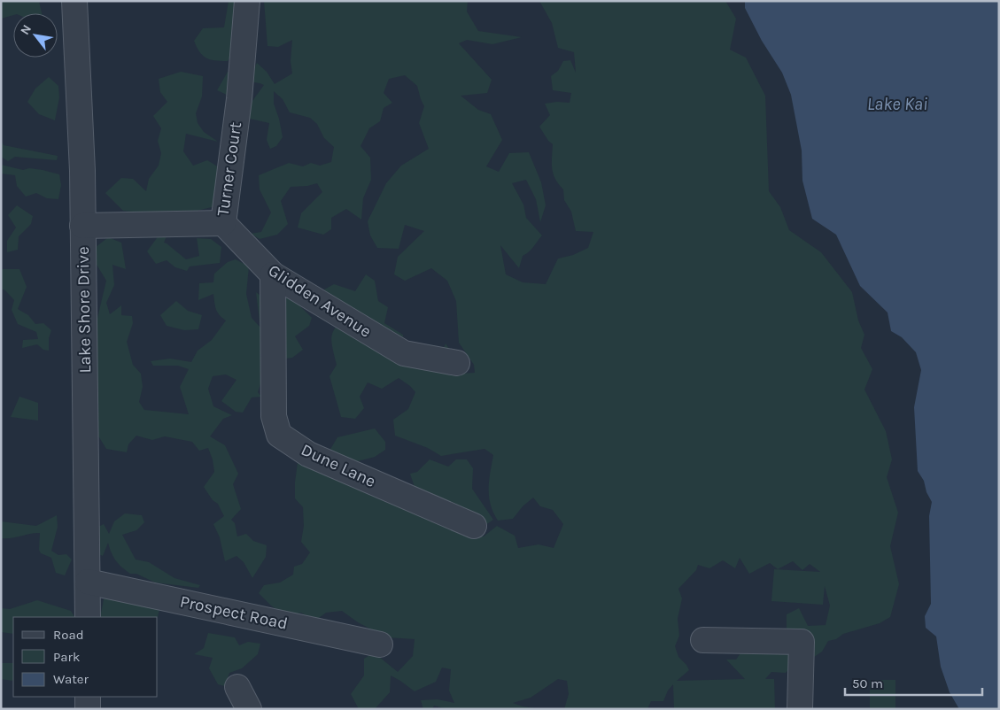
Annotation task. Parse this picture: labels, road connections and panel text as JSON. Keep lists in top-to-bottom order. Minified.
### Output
{"streets":{"street":["Turner Court","Glidden Avenue","Lake Shore Drive","Dune Lane","Prospect Road"]},"crossings":[["Turner Court","Glidden Avenue"],["Turner Court","Lake Shore Drive"],["Glidden Avenue","Dune Lane"],["Lake Shore Drive","Prospect Road"]],"water":["Lake Kai"],"legend":["Road","Park","Water"],"scale_bar":"50 m","north":"top left"}
